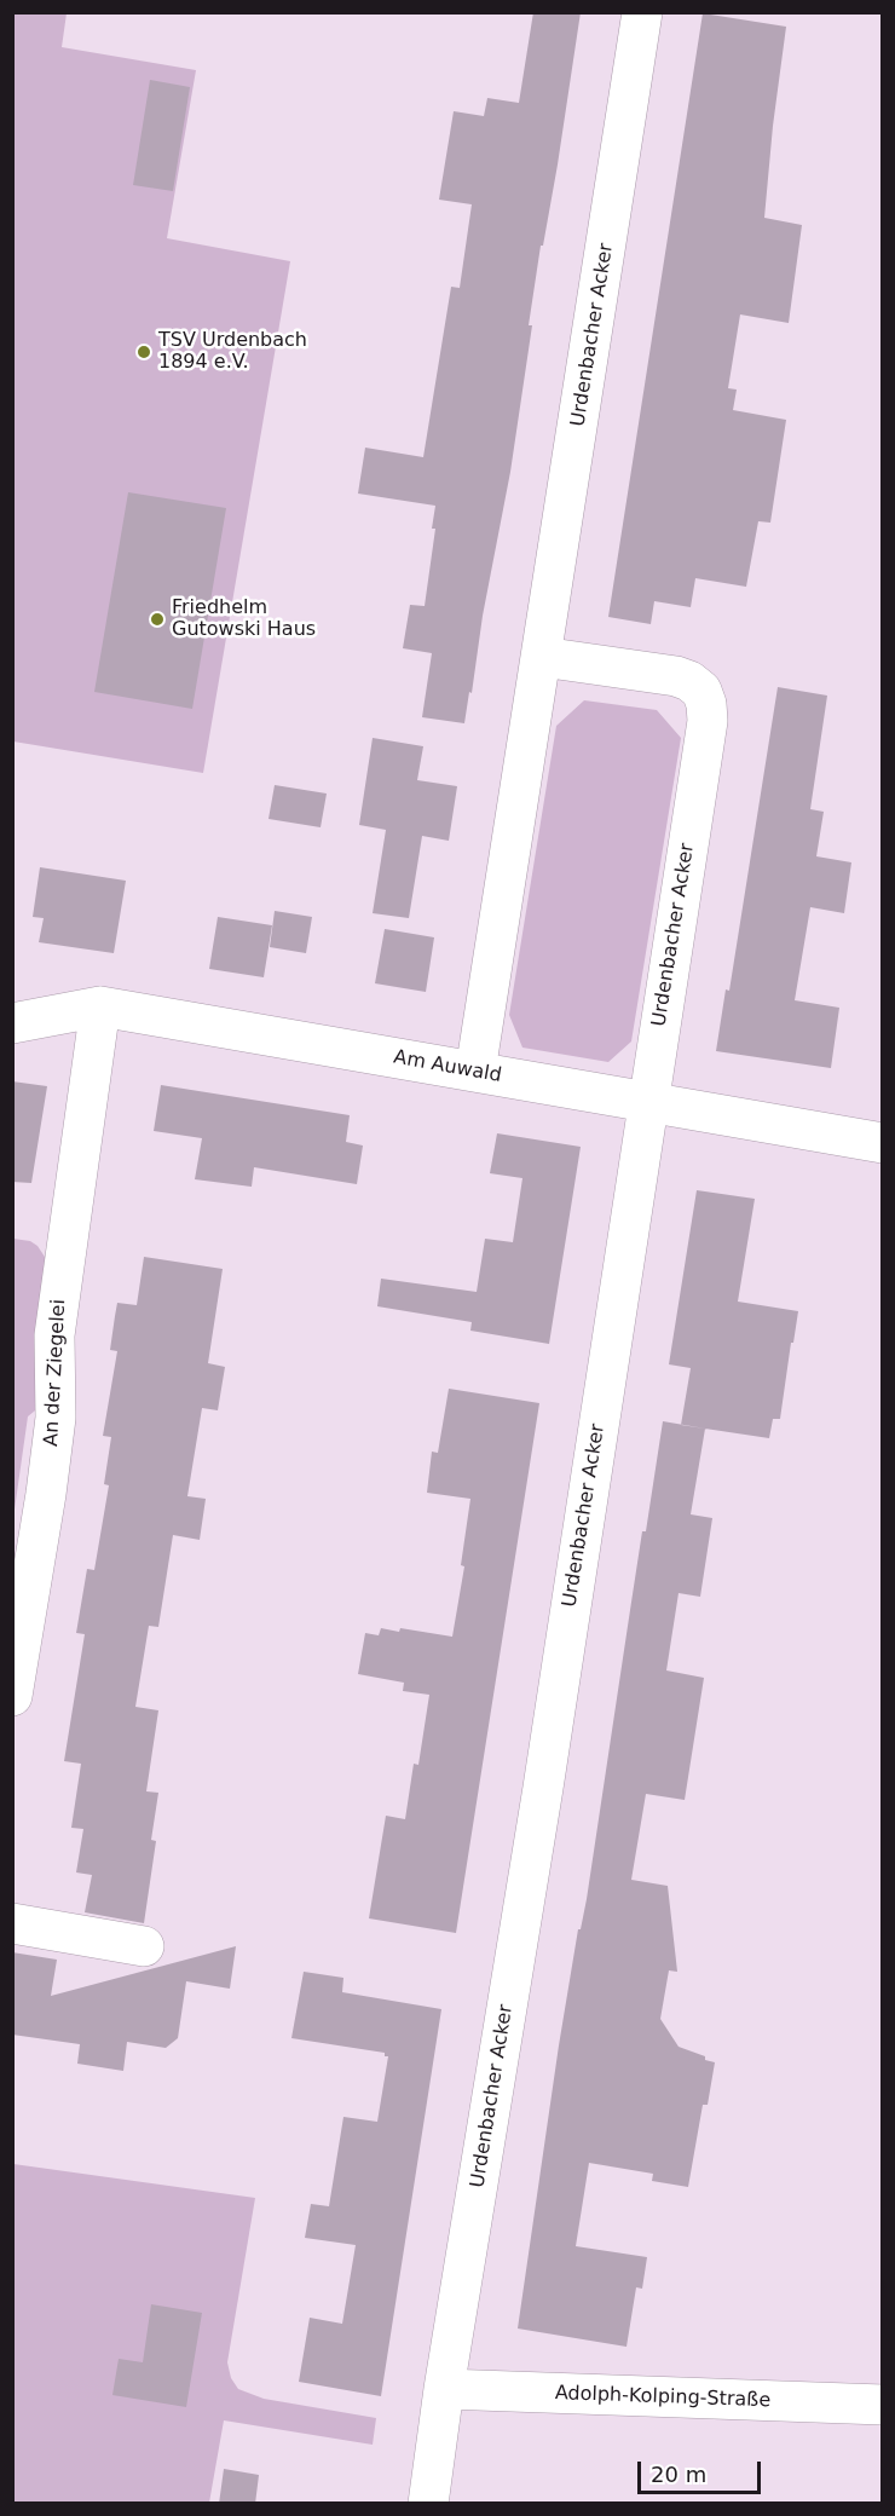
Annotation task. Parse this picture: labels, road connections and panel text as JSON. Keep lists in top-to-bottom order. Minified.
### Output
{"streets":{"street":["Urdenbacher Acker","Am Auwald","An der Ziegelei","Adolph-Kolping-Straße"]},"crossings":[["Urdenbacher Acker","Am Auwald"],["Urdenbacher Acker","Adolph-Kolping-Straße"],["Am Auwald","An der Ziegelei"]],"places":["TSV Urdenbach 1894 e.V.","Friedhelm Gutowski Haus"],"scale_bar":"20 m"}
